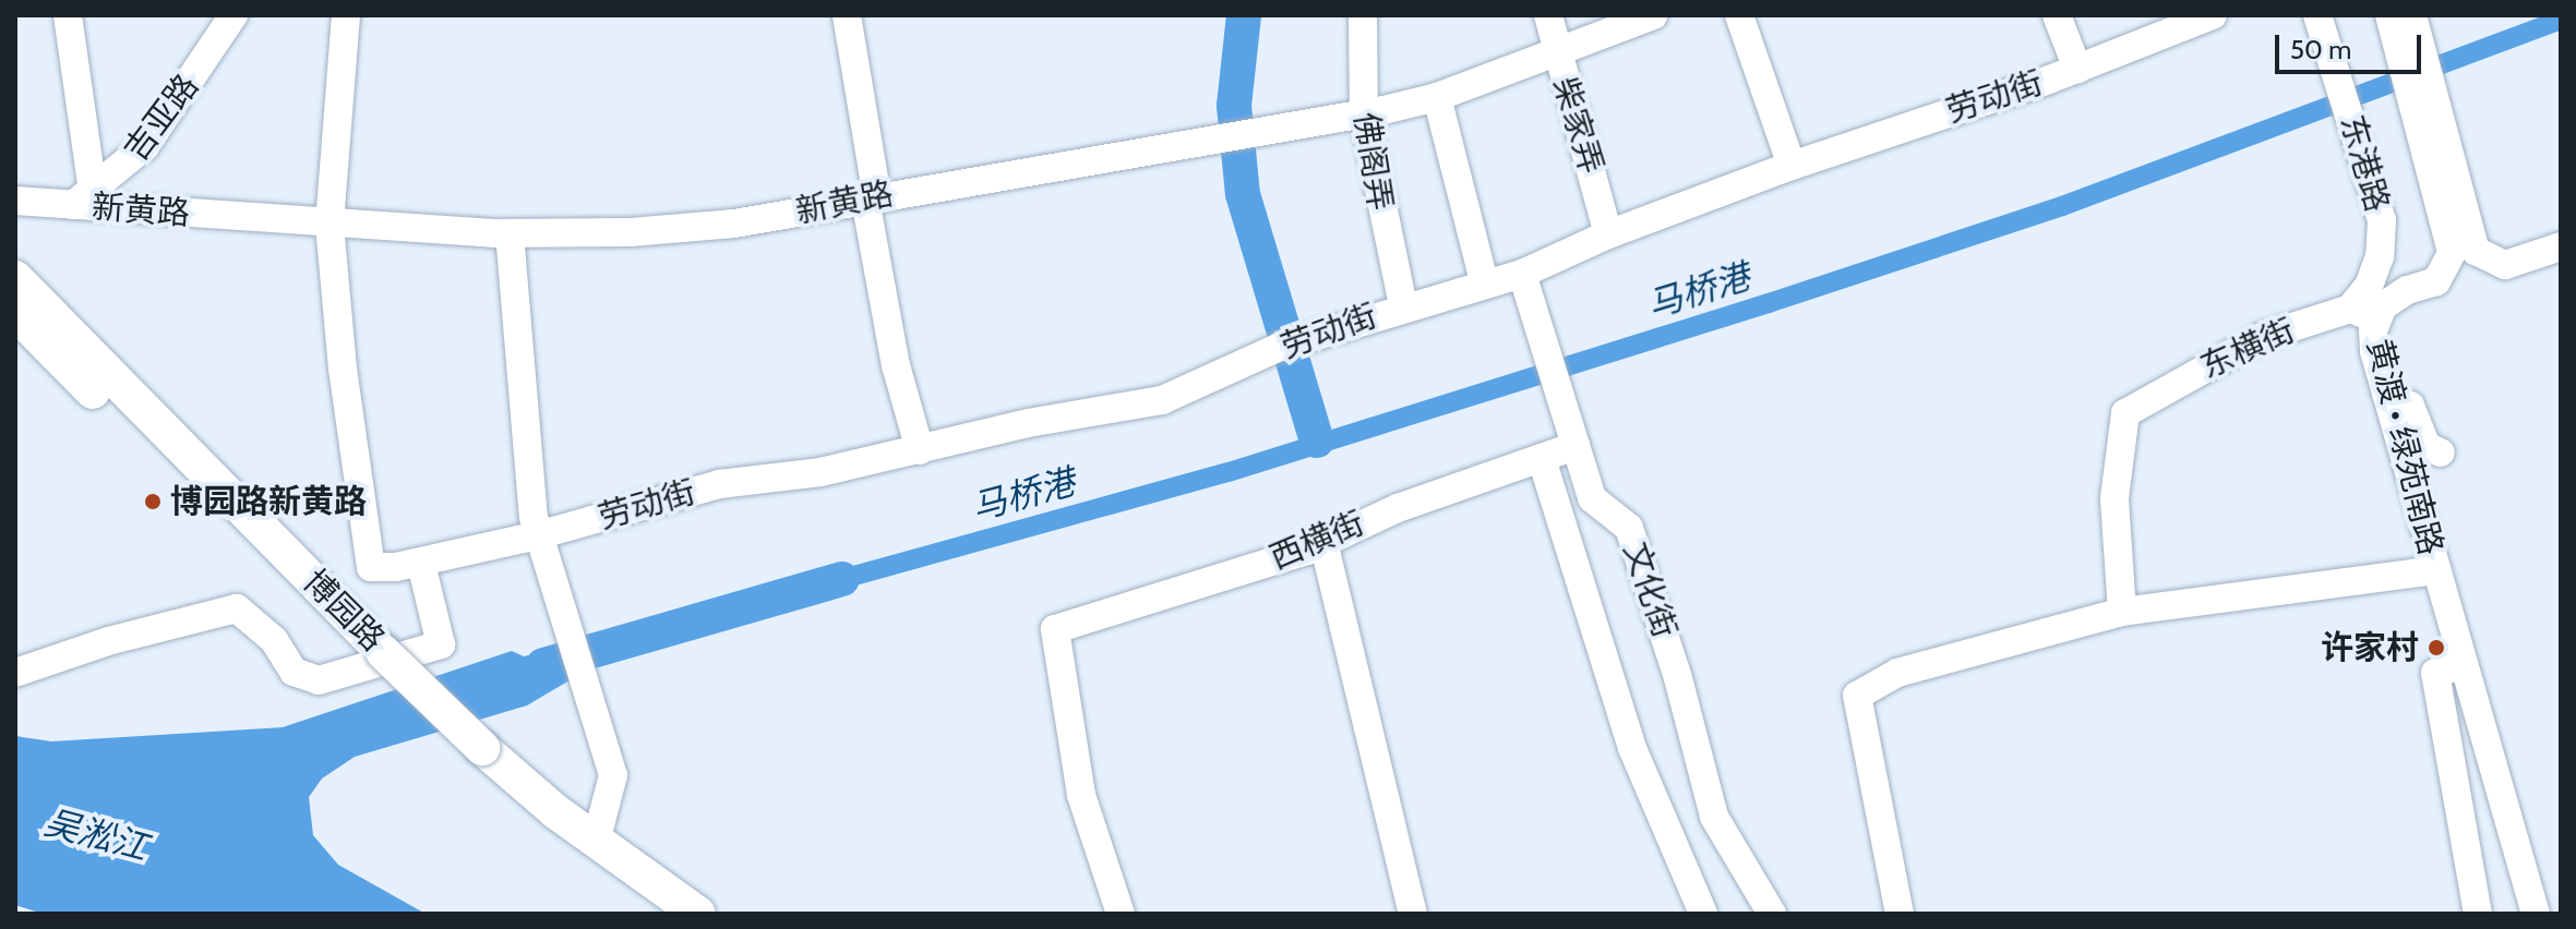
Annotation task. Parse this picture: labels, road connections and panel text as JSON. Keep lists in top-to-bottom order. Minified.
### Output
{"streets":{"main road":["博园路"],"street":["劳动街","吉亚路","柴家弄","佛阁弄","东港路","新黄路","东横街","黄渡 • 绿苑南路","西横街","文化街"]},"crossings":[["劳动街","柴家弄"],["劳动街","佛阁弄"],["劳动街","新黄路"],["劳动街","文化街"],["吉亚路","新黄路"],["柴家弄","新黄路"],["佛阁弄","新黄路"],["东港路","东横街"],["东港路","黄渡 • 绿苑南路"],["东横街","黄渡 • 绿苑南路"],["西横街","文化街"]],"water":["马桥港","吴淞江"],"places":["博园路新黄路","许家村"],"scale_bar":"50 m"}
